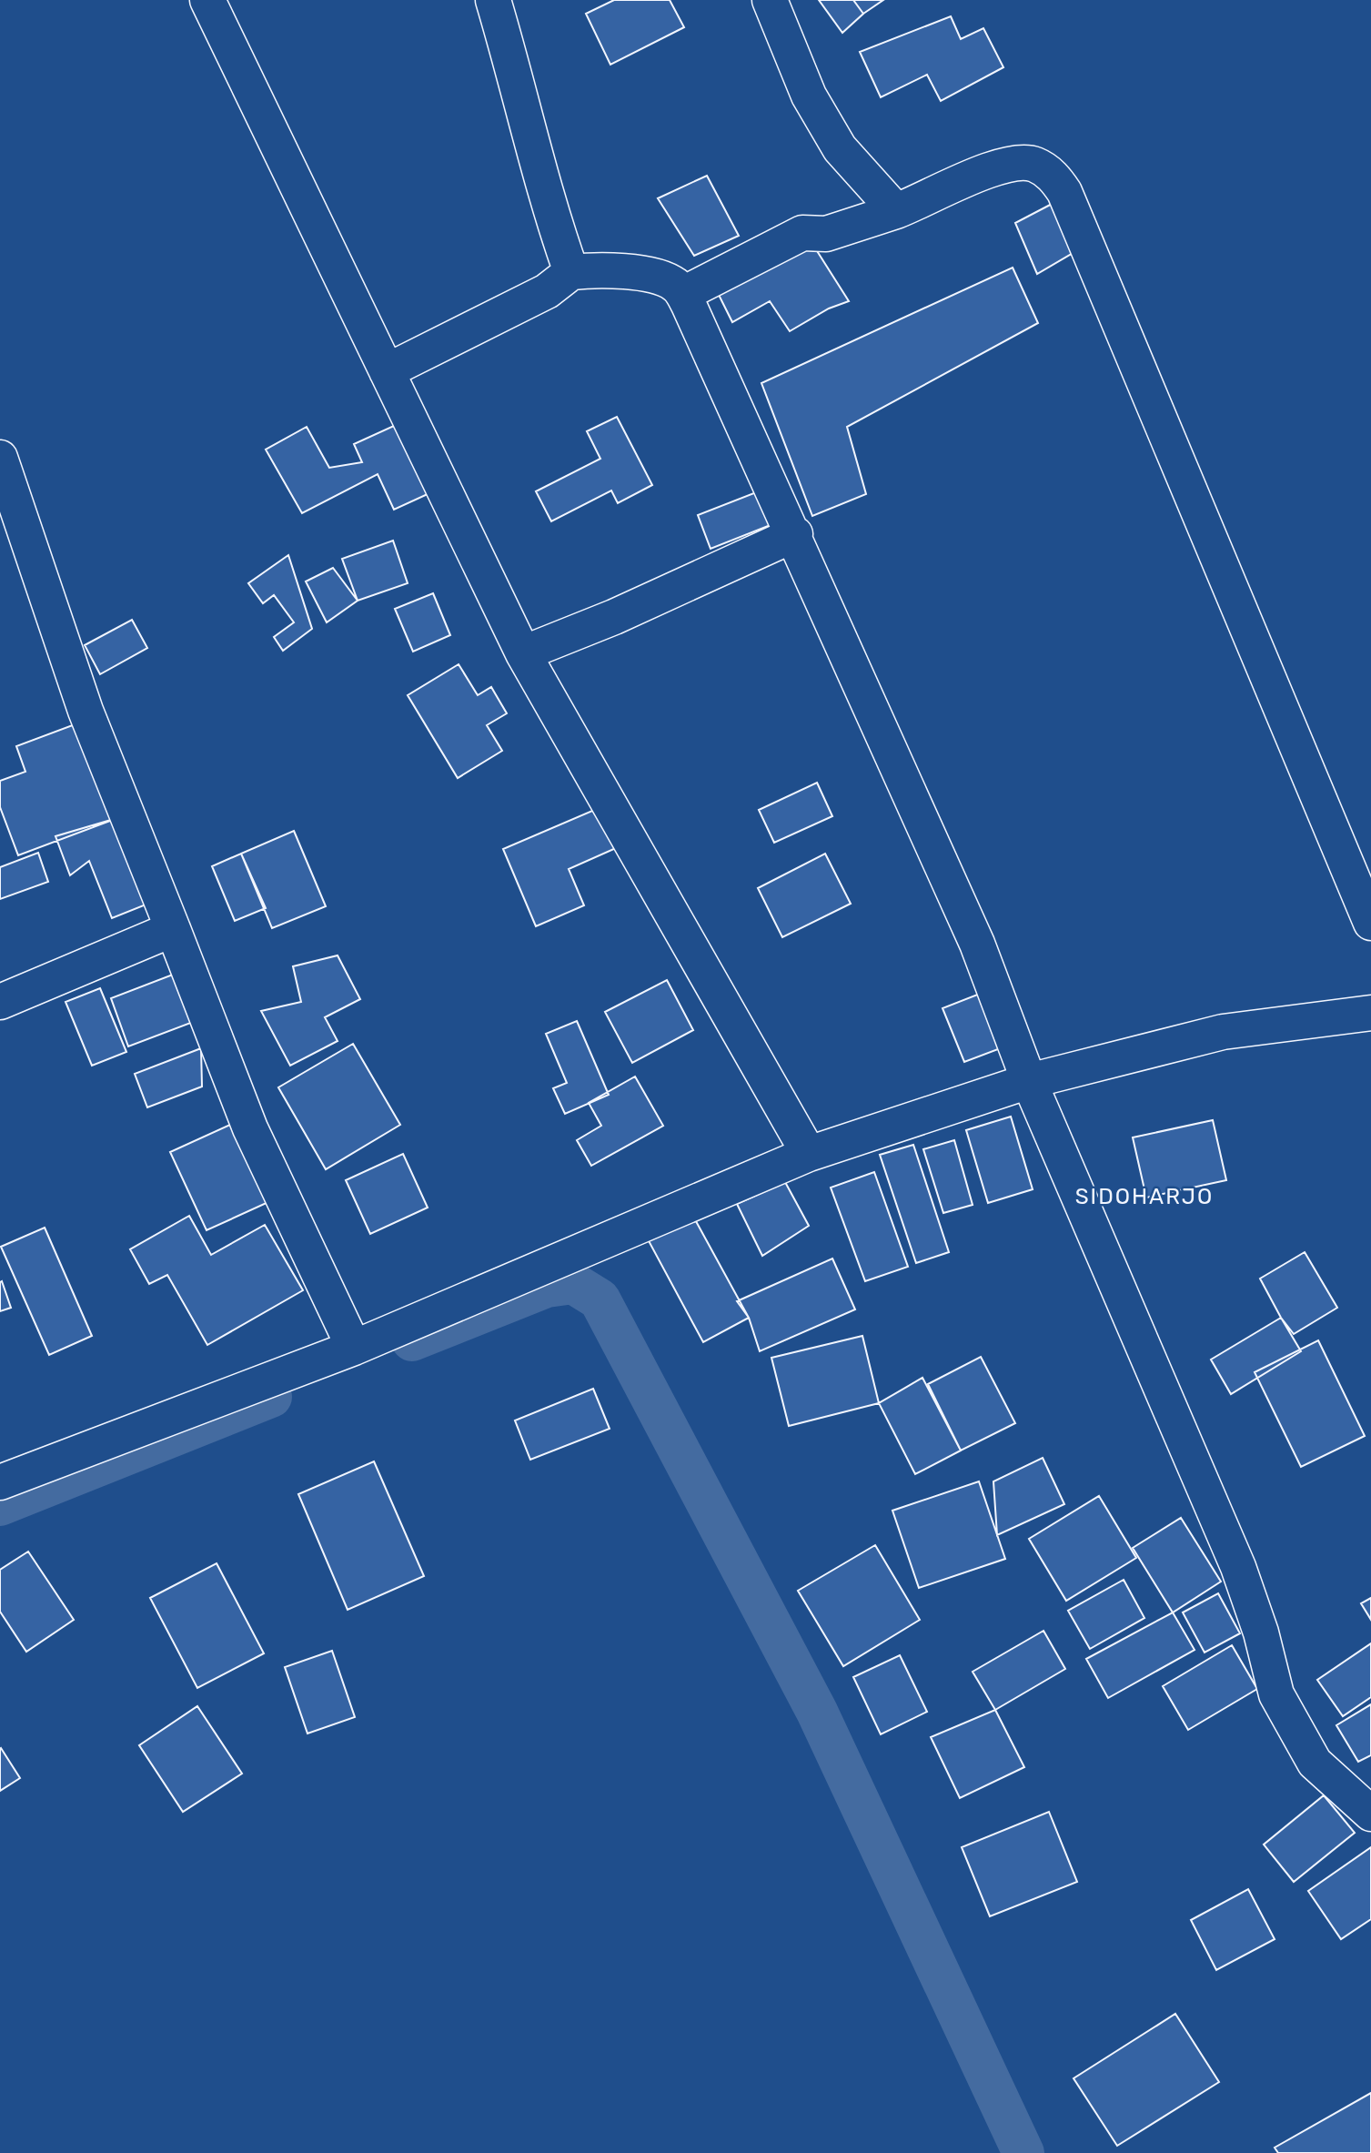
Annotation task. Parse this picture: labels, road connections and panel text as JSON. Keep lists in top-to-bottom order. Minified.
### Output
{"districts":["SIDOHARJO"]}
